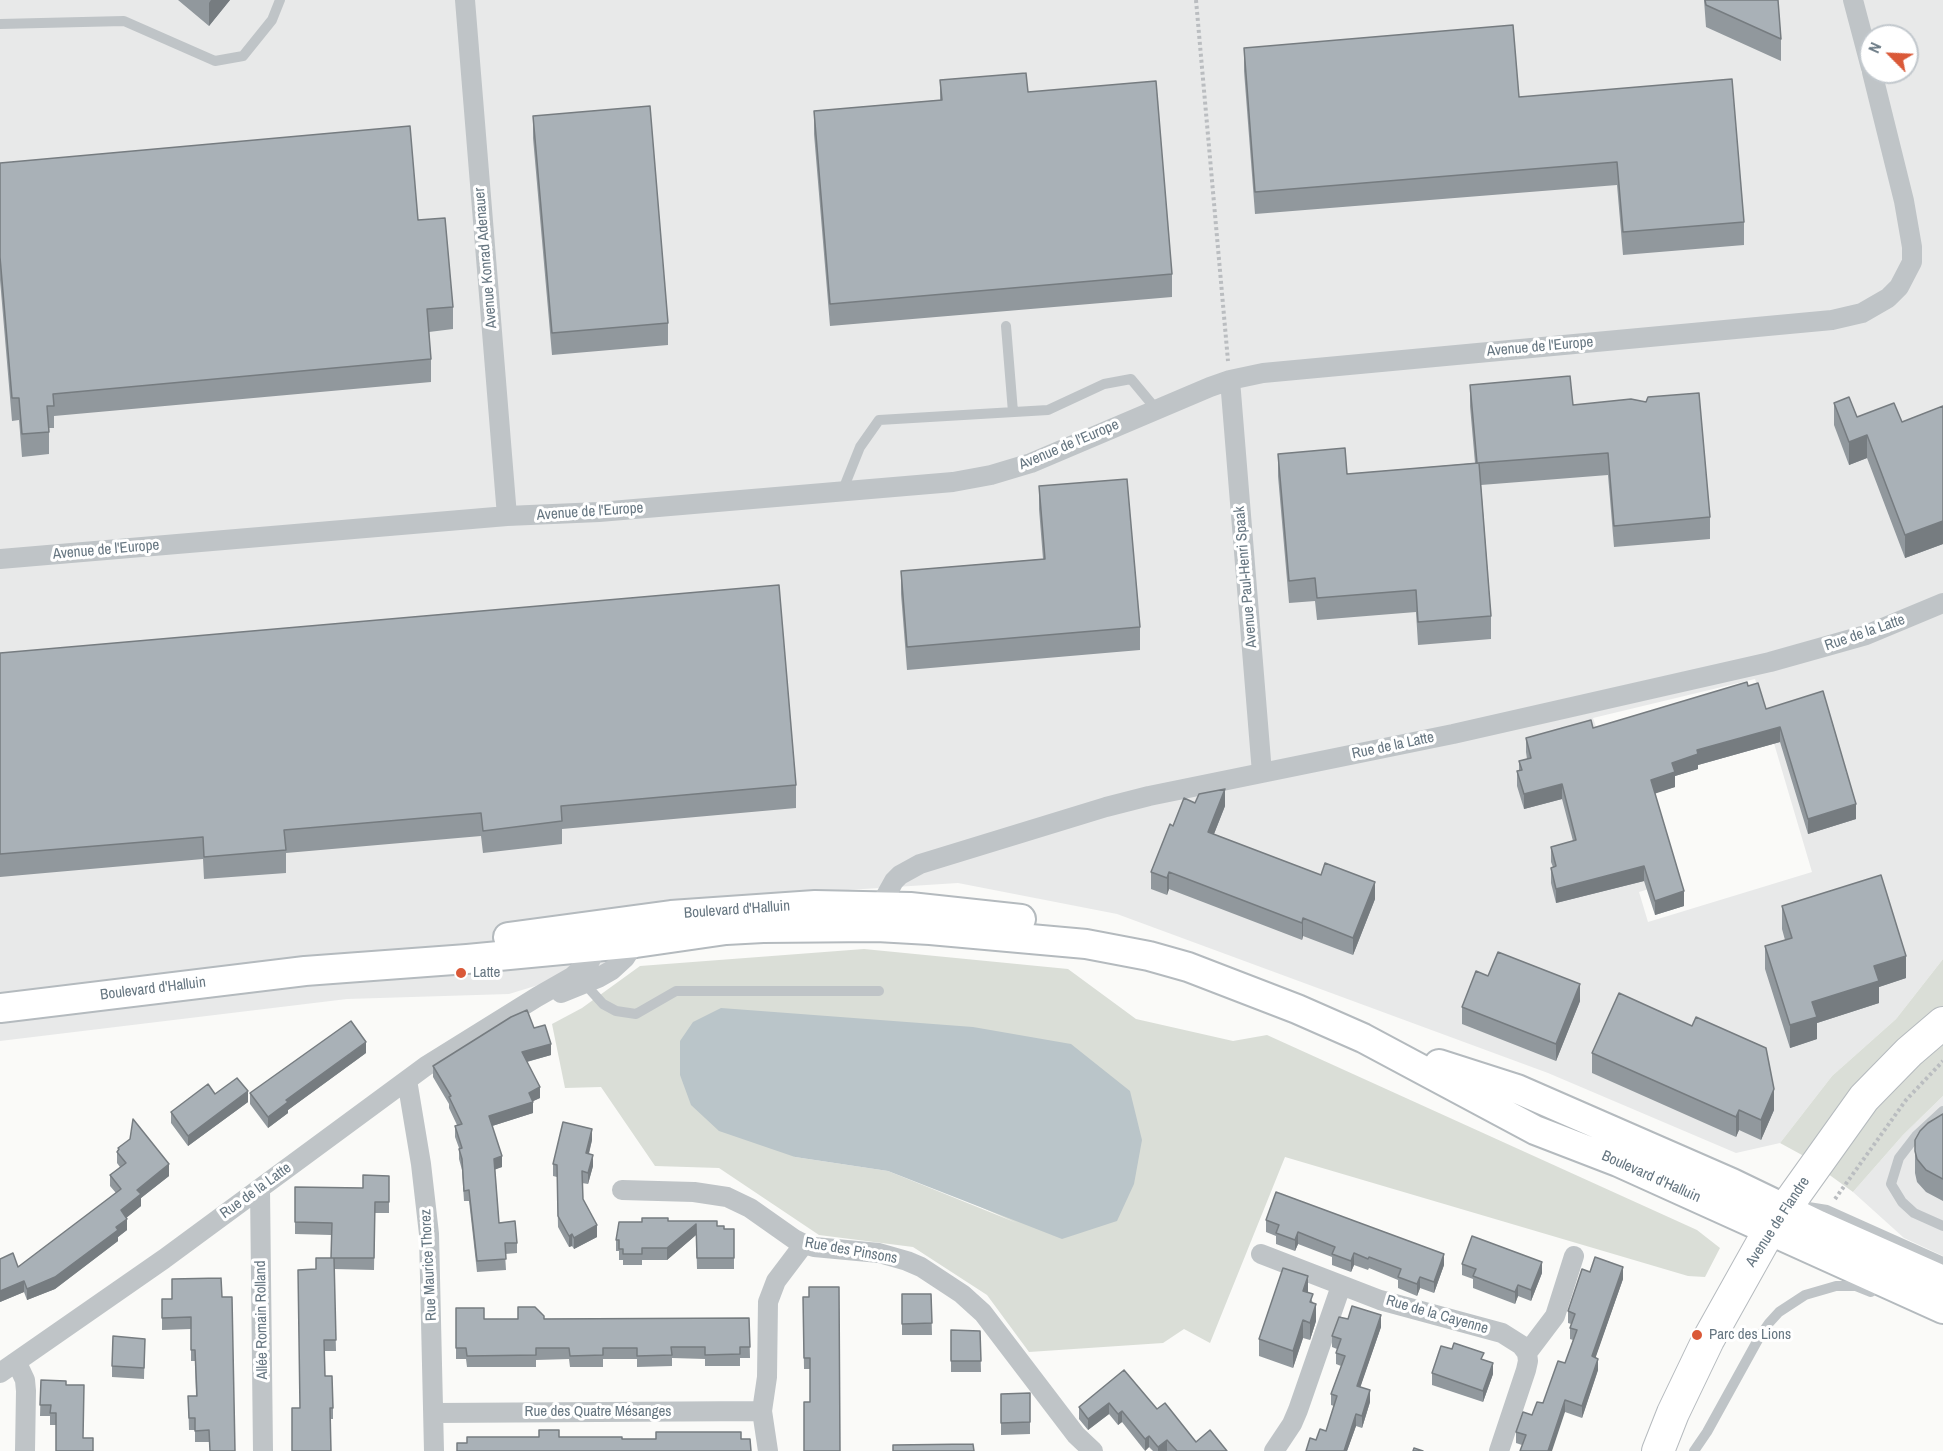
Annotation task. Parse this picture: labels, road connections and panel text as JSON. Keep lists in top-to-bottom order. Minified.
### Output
{"streets":{"main road":["Boulevard d'Halluin","Avenue de Flandre"],"street":["Avenue Konrad Adenauer","Avenue de l'Europe","Avenue Paul-Henri Spaak","Rue de la Latte","Rue des Pinsons","Rue Maurice Thorez","Rue de la Cayenne","Allée Romain Rolland","Rue des Quatre Mésanges"]},"crossings":[["Avenue Konrad Adenauer","Avenue de l'Europe"],["Avenue de l'Europe","Avenue Paul-Henri Spaak"],["Avenue Paul-Henri Spaak","Rue de la Latte"],["Rue de la Latte","Boulevard d'Halluin"],["Rue de la Latte","Rue Maurice Thorez"],["Rue de la Latte","Allée Romain Rolland"],["Boulevard d'Halluin","Avenue de Flandre"],["Rue Maurice Thorez","Rue des Quatre Mésanges"]],"places":["Latte","Parc des Lions"],"north":"top left"}
